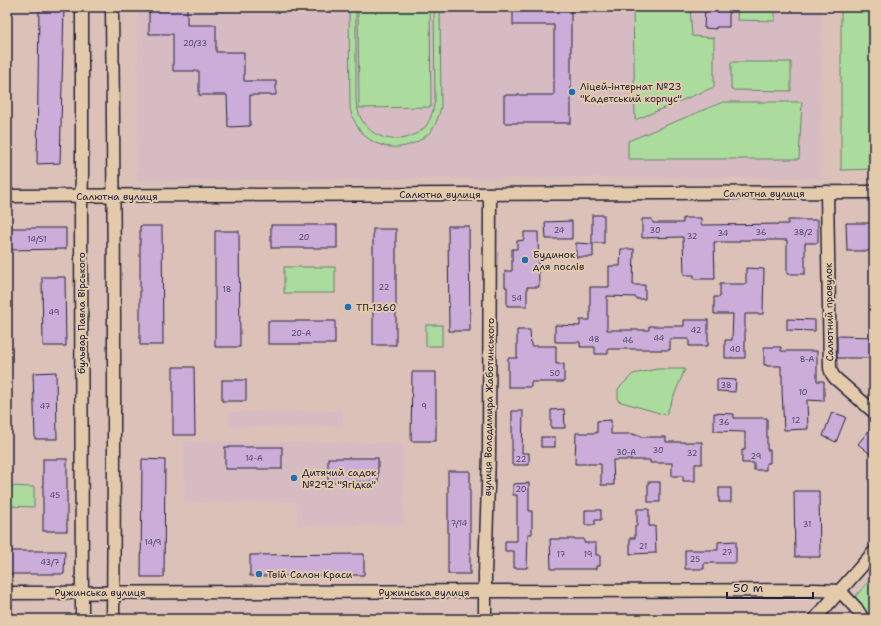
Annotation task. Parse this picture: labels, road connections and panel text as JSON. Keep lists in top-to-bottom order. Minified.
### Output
{"streets":{"street":["Салютна вулиця","Салютний провулок","бульвар Павла Вірського","вулиця Володимира Жаботинського","Ружинська вулиця"]},"crossings":[["Салютна вулиця","Салютний провулок"],["Салютна вулиця","бульвар Павла Вірського"],["Салютна вулиця","вулиця Володимира Жаботинського"],["бульвар Павла Вірського","Ружинська вулиця"],["вулиця Володимира Жаботинського","Ружинська вулиця"]],"places":["Ліцей-інтернат №23 \"Кадетський корпус\"","Будинок для послів","ТП-1360","Дитячий садок №292 \"Ягідка\"","Твій Салон Краси"],"house_numbers":["20/33","24","30","36","38/2","34","32","20","14/51","22","18","54","49","42","20-А","44","48","46","40","8-А","50","38","10","47","9","12","36","30","30-А","32","29","14-А","22","20","45","7/14","31","14/9","21","27","17","19","25","43/7"],"scale_bar":"50 m"}
